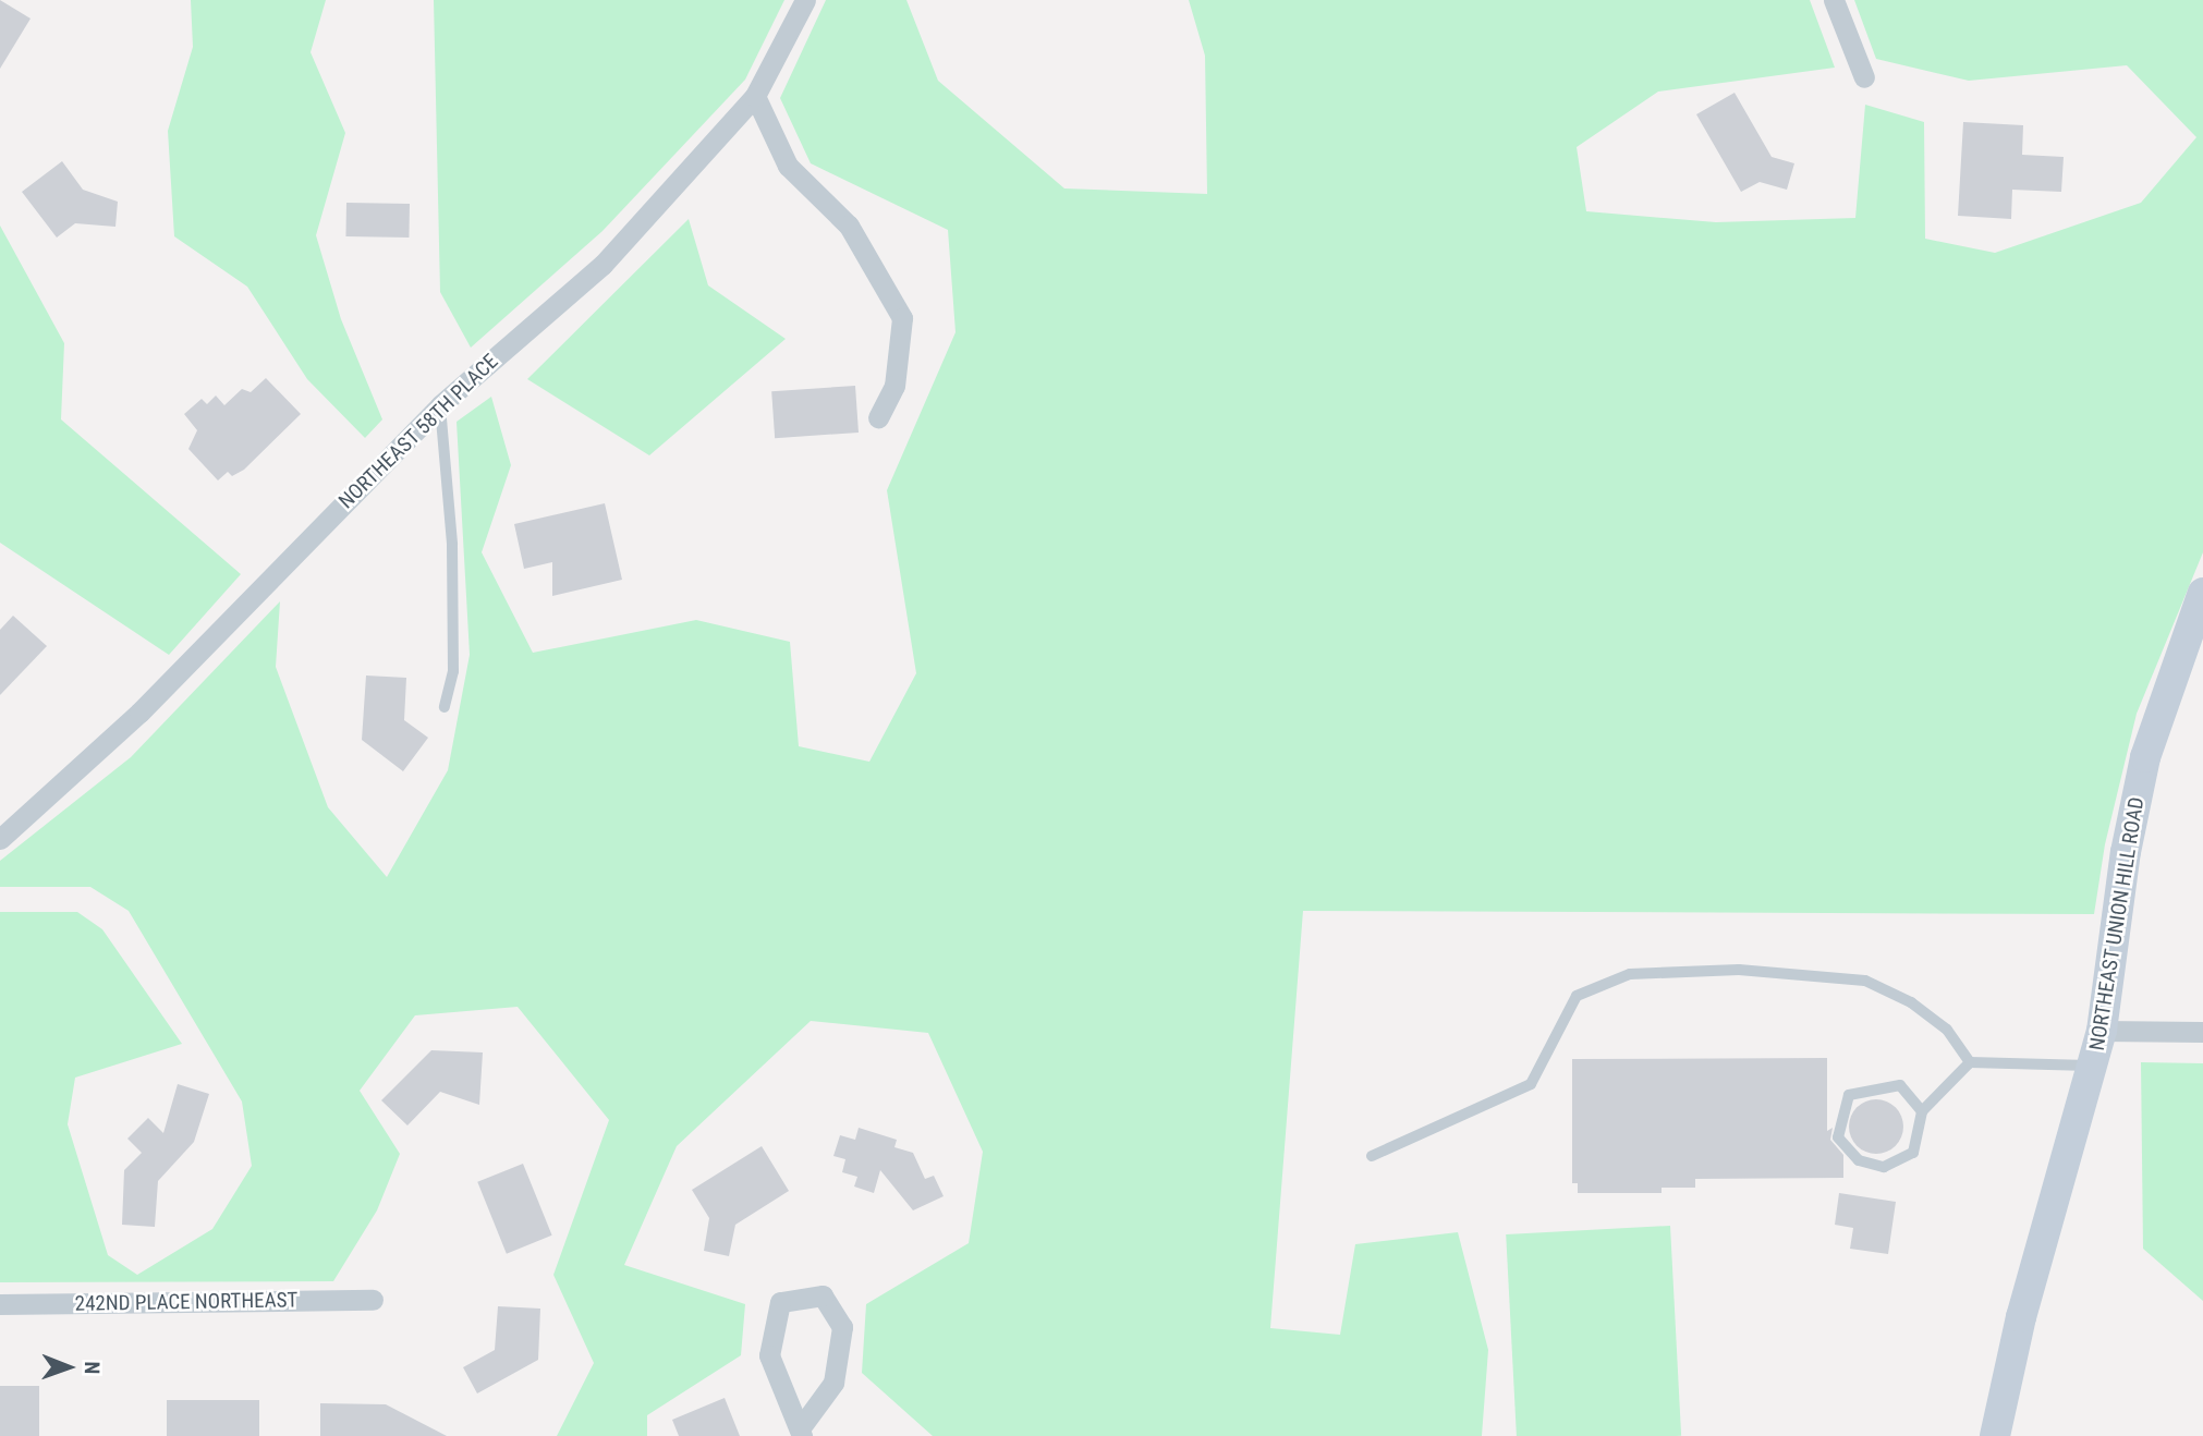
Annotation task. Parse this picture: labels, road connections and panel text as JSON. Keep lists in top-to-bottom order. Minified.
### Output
{"streets":{"street":["NORTHEAST 58TH PLACE","NORTHEAST UNION HILL ROAD","242ND PLACE NORTHEAST"]},"north":"right"}
